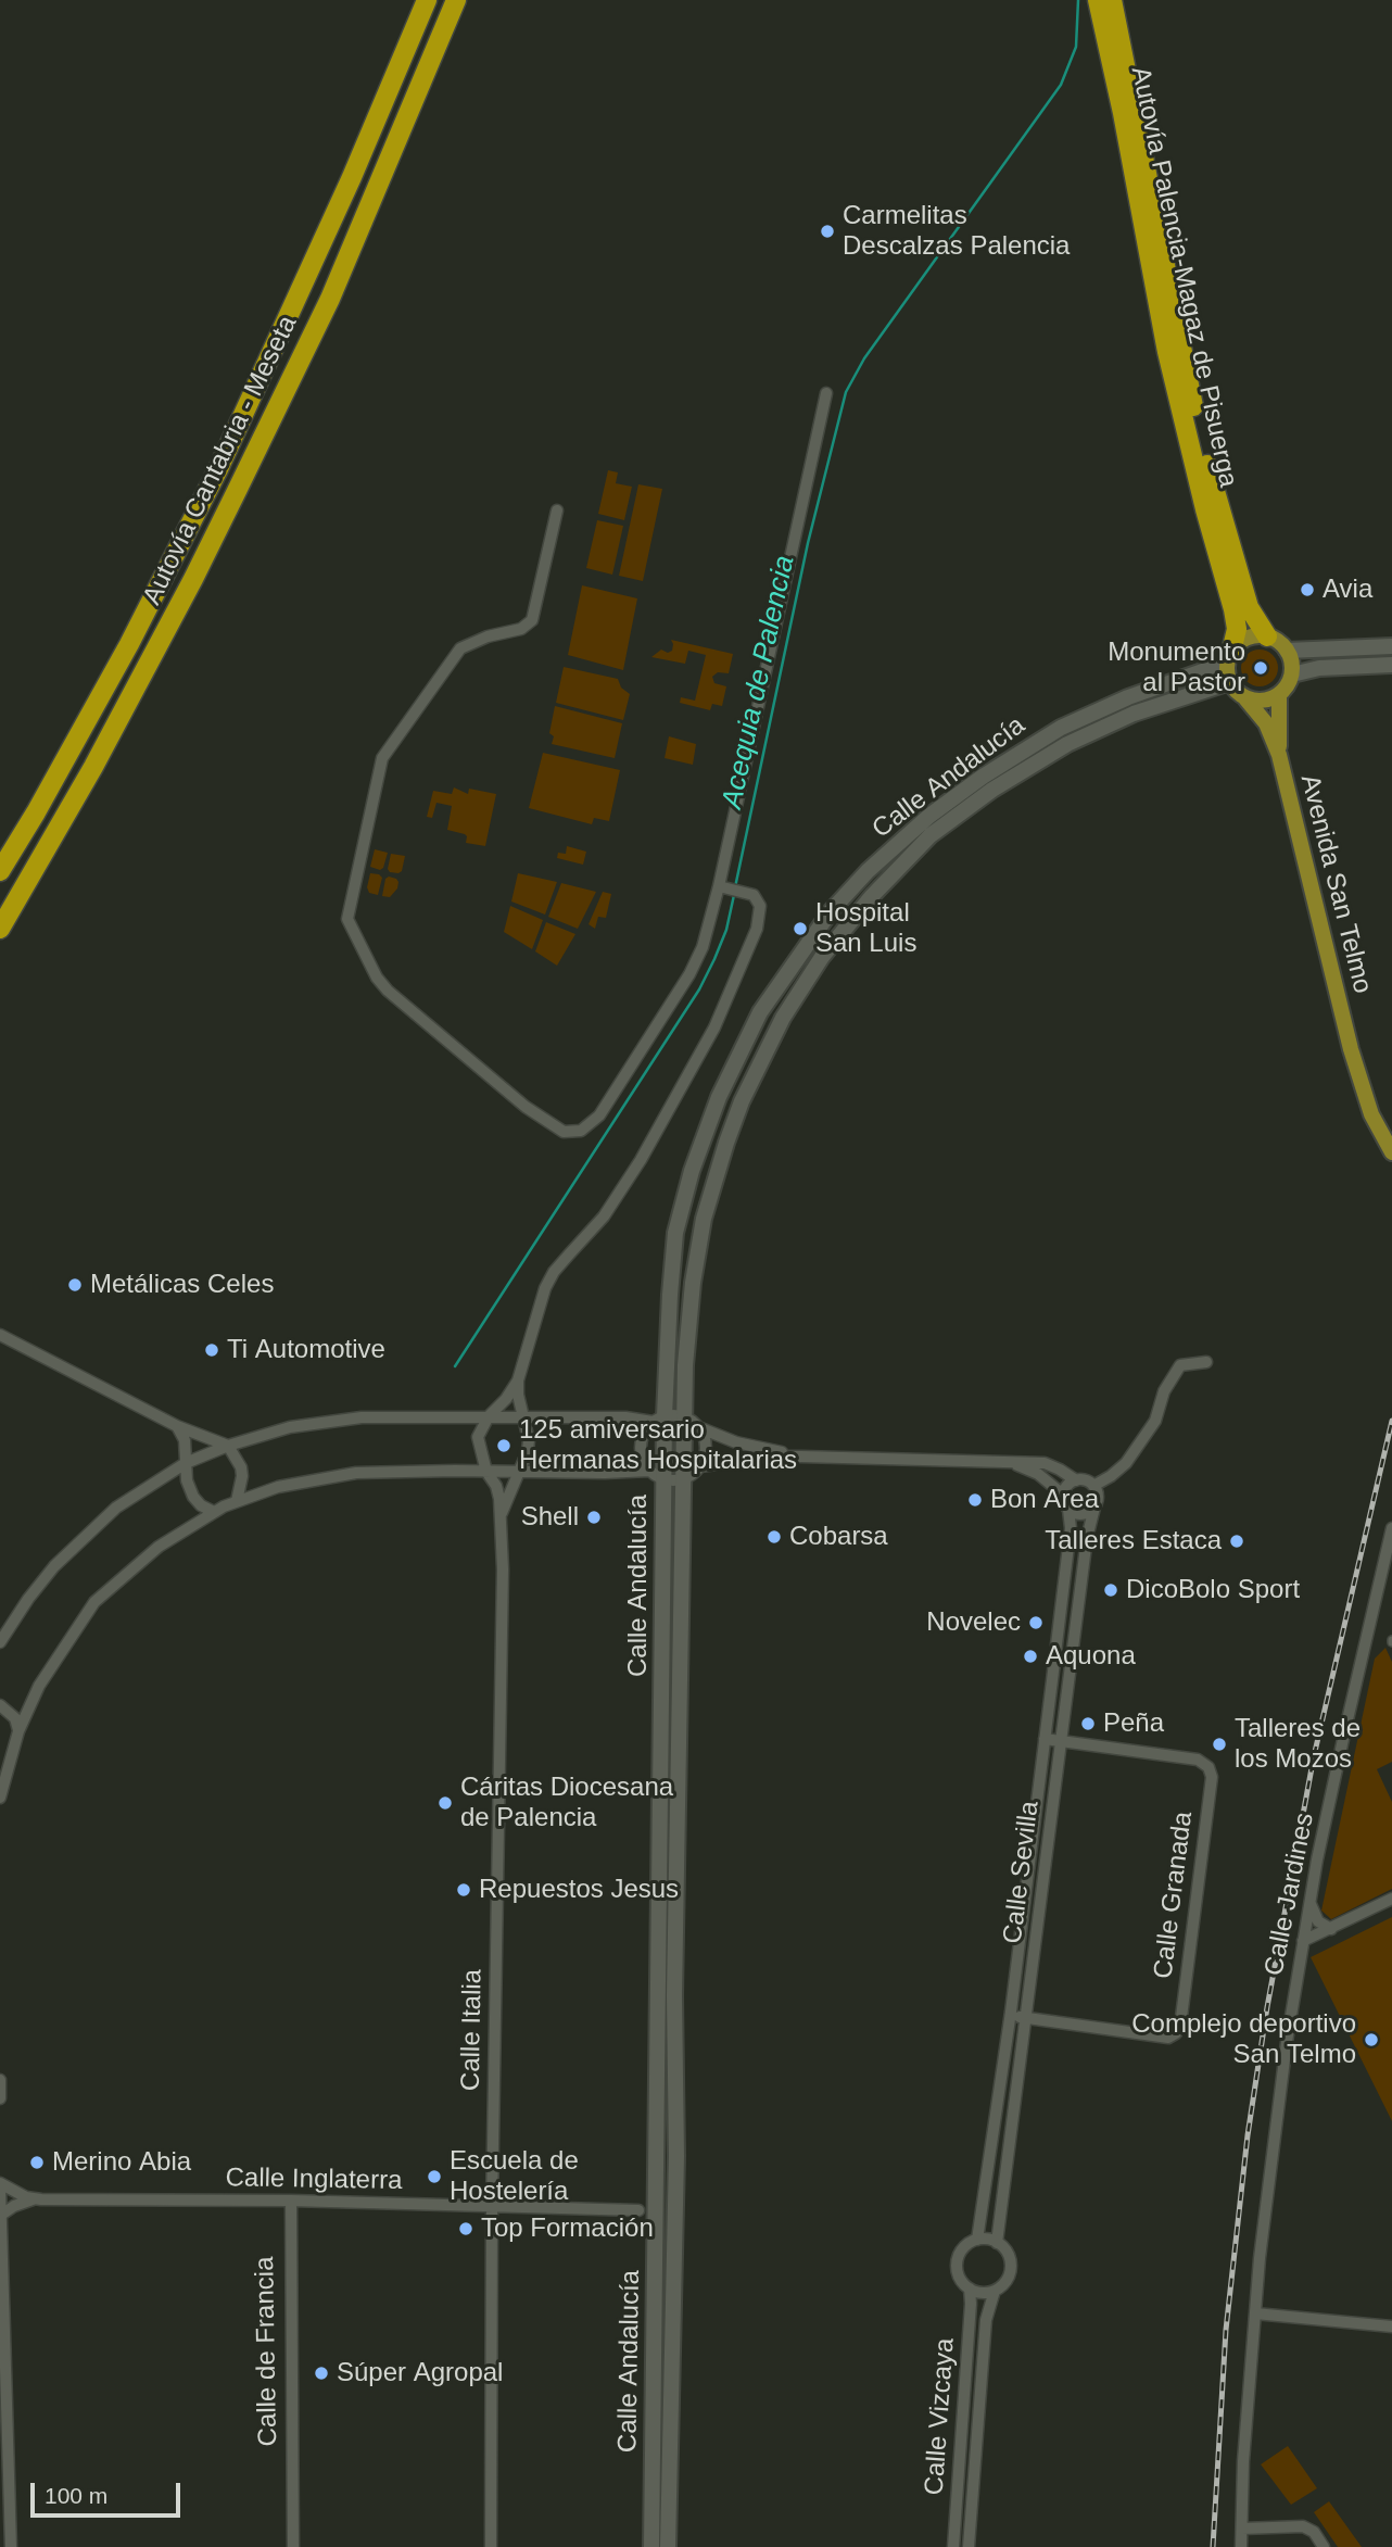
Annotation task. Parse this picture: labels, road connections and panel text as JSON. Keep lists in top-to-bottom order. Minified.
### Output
{"streets":{"highway":["Autovía Palencia-Magaz de Pisuerga","Autovía Cantabria - Meseta"],"main road":["Calle Andalucía","Avenida San Telmo"],"street":["Calle Sevilla","Calle Jardines","Calle Granada","Calle Italia","Calle Inglaterra","Calle de Francia","Calle Vizcaya"]},"crossings":[["Autovía Palencia-Magaz de Pisuerga","Calle Andalucía"],["Autovía Palencia-Magaz de Pisuerga","Avenida San Telmo"],["Calle Andalucía","Avenida San Telmo"],["Calle Sevilla","Calle Granada"],["Calle Sevilla","Calle Vizcaya"],["Calle Italia","Calle Inglaterra"],["Calle Inglaterra","Calle de Francia"]],"water":["Acequia de Palencia"],"places":["Carmelitas Descalzas Palencia","Avia","Monumento al Pastor","Hospital San Luis","Metálicas Celes","Ti Automotive","125 amiversario Hermanas Hospitalarias","Bon Area","Shell","Cobarsa","Talleres Estaca","DicoBolo Sport","Novelec","Aquona","Peña","Talleres de los Mozos","Cáritas Diocesana de Palencia","Repuestos Jesus","Complejo deportivo San Telmo","Merino Abia","Escuela de Hostelería","Top Formación","Súper Agropal"],"scale_bar":"100 m"}
